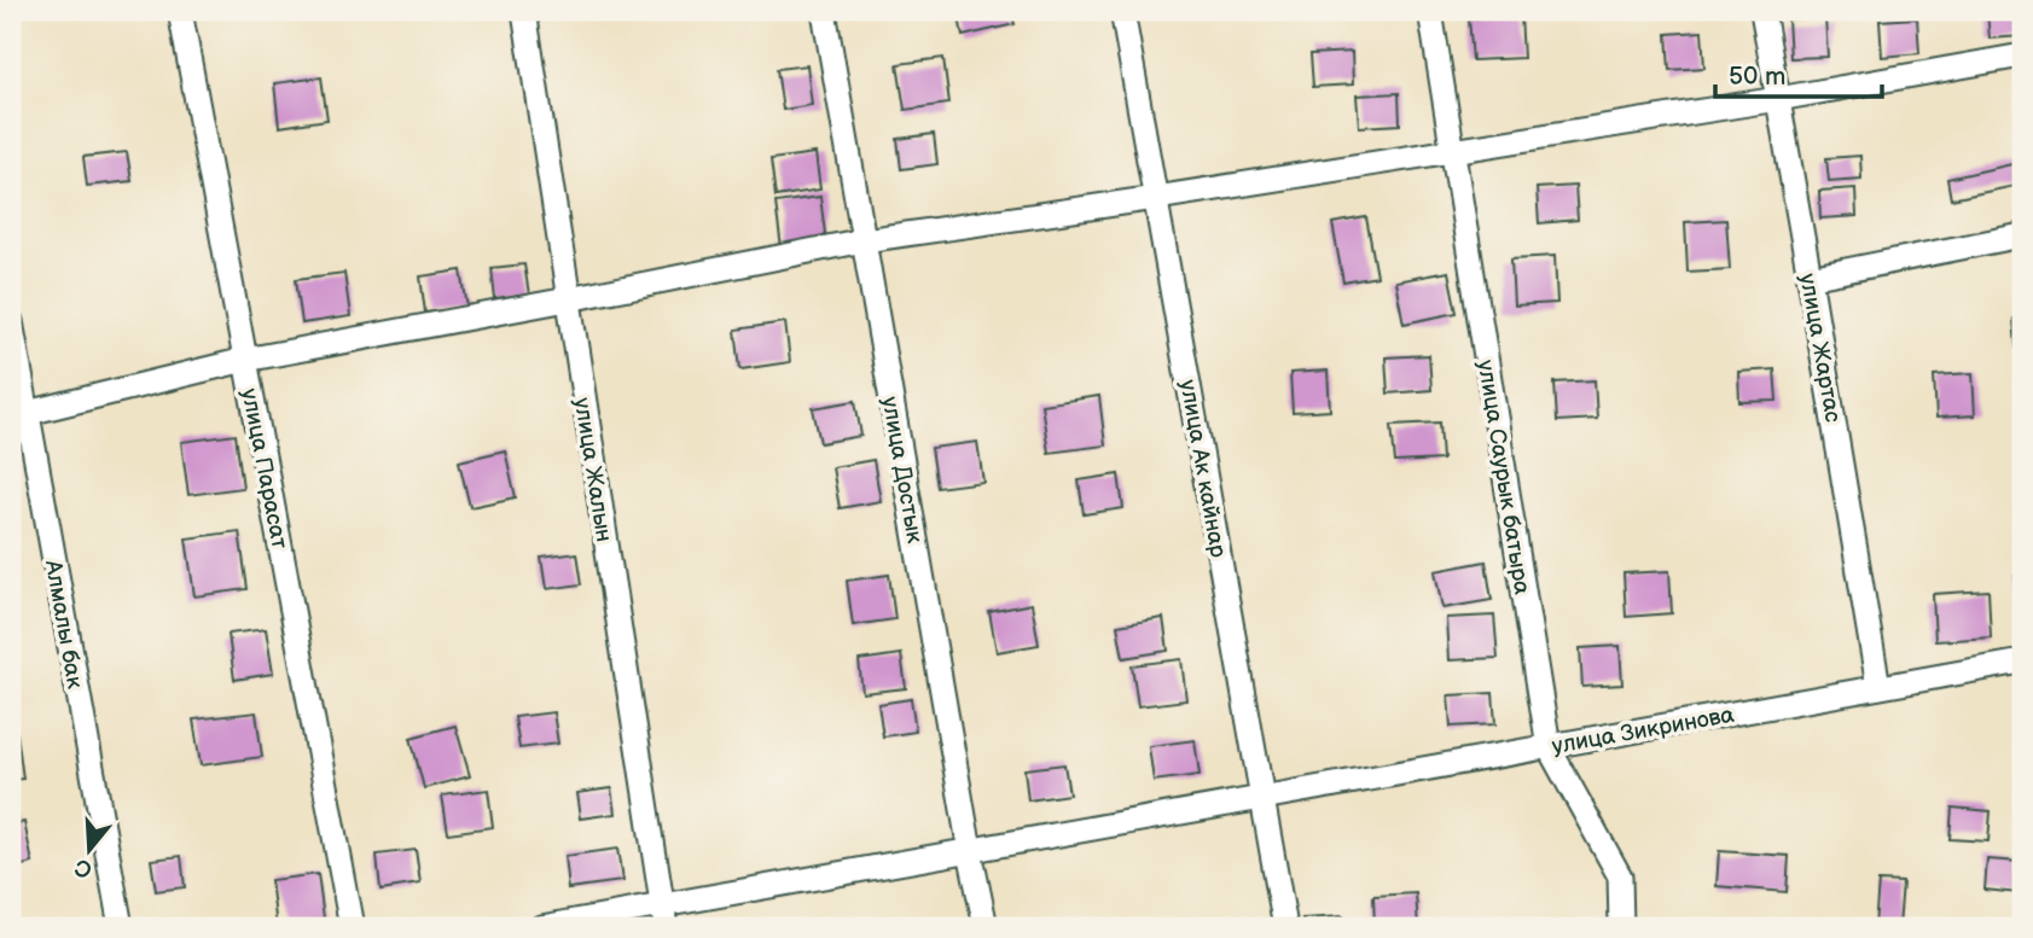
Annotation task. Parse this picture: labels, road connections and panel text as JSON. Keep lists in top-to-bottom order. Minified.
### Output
{"streets":{"street":["улица Жартас","улица Парасат","улица Ак кайнар","улица Жалын","улица Достык","улица Саурык батыра","Алмалы бак","улица Зикринова"]},"crossings":[["улица Жартас","улица Зикринова"],["улица Ак кайнар","улица Зикринова"],["улица Жалын","улица Зикринова"],["улица Достык","улица Зикринова"],["улица Саурык батыра","улица Зикринова"]],"scale_bar":"50 m","north":"bottom"}
